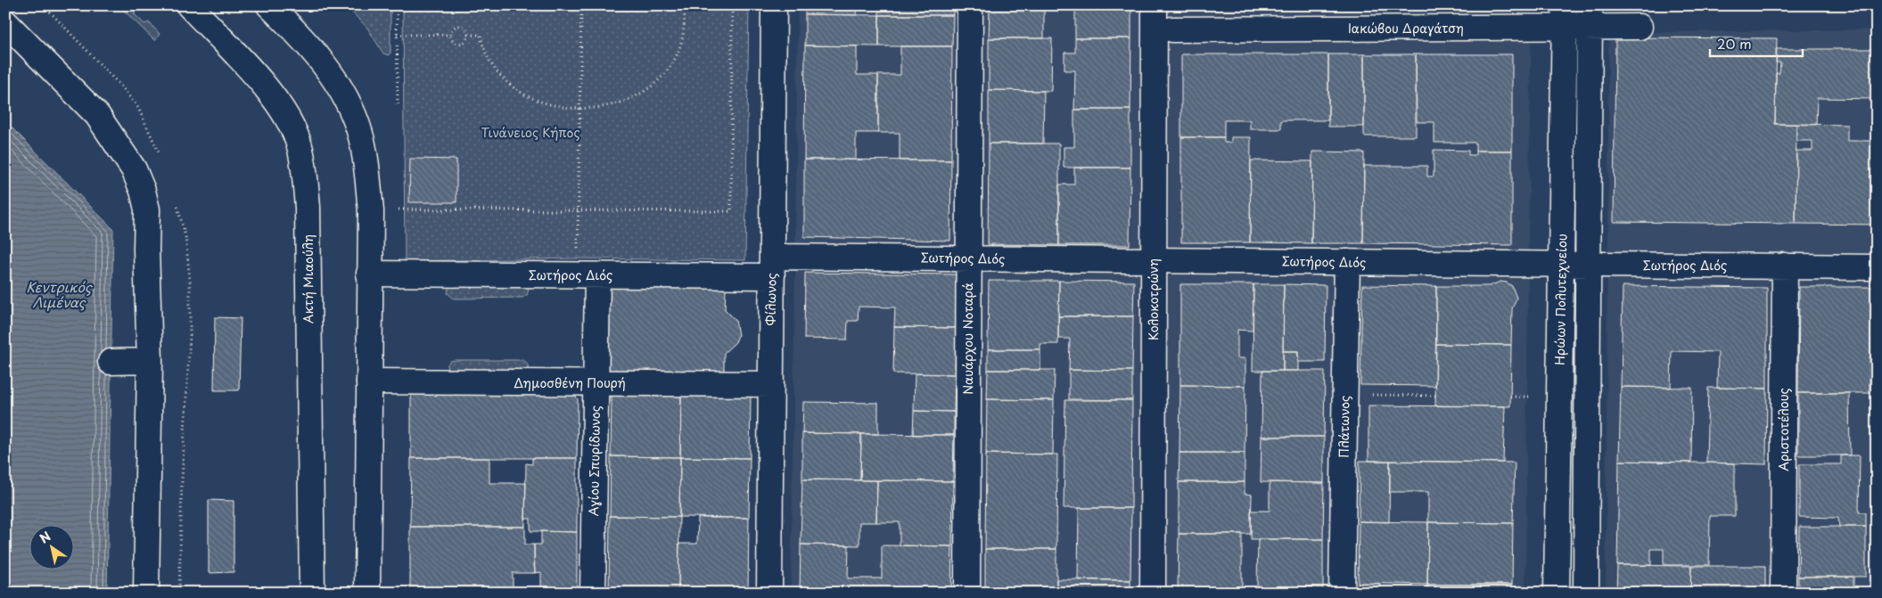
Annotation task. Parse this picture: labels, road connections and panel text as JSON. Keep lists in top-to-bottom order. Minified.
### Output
{"streets":{"street":["Ιακώβου Δραγάτση","Σωτήρος Διός","Ακτή Μιαούλη","Φίλωνος","Κολοκοτρώνη","Ηρώων Πολυτεχνείου","Ναυάρχου Νοταρά","Δημοσθένη Πουρή","Πλάτωνος","Αριστοτέλους","Αγίου Σπυρίδωνος"]},"crossings":[["Ιακώβου Δραγάτση","Ηρώων Πολυτεχνείου"],["Σωτήρος Διός","Φίλωνος"],["Σωτήρος Διός","Κολοκοτρώνη"],["Σωτήρος Διός","Ηρώων Πολυτεχνείου"],["Σωτήρος Διός","Ναυάρχου Νοταρά"],["Σωτήρος Διός","Πλάτωνος"],["Σωτήρος Διός","Αριστοτέλους"],["Σωτήρος Διός","Αγίου Σπυρίδωνος"],["Φίλωνος","Δημοσθένη Πουρή"],["Δημοσθένη Πουρή","Αγίου Σπυρίδωνος"]],"water":["Κεντρικός Λιμένας"],"parks":["Τινάνειος Κήπος"],"scale_bar":"20 m","north":"top left"}
